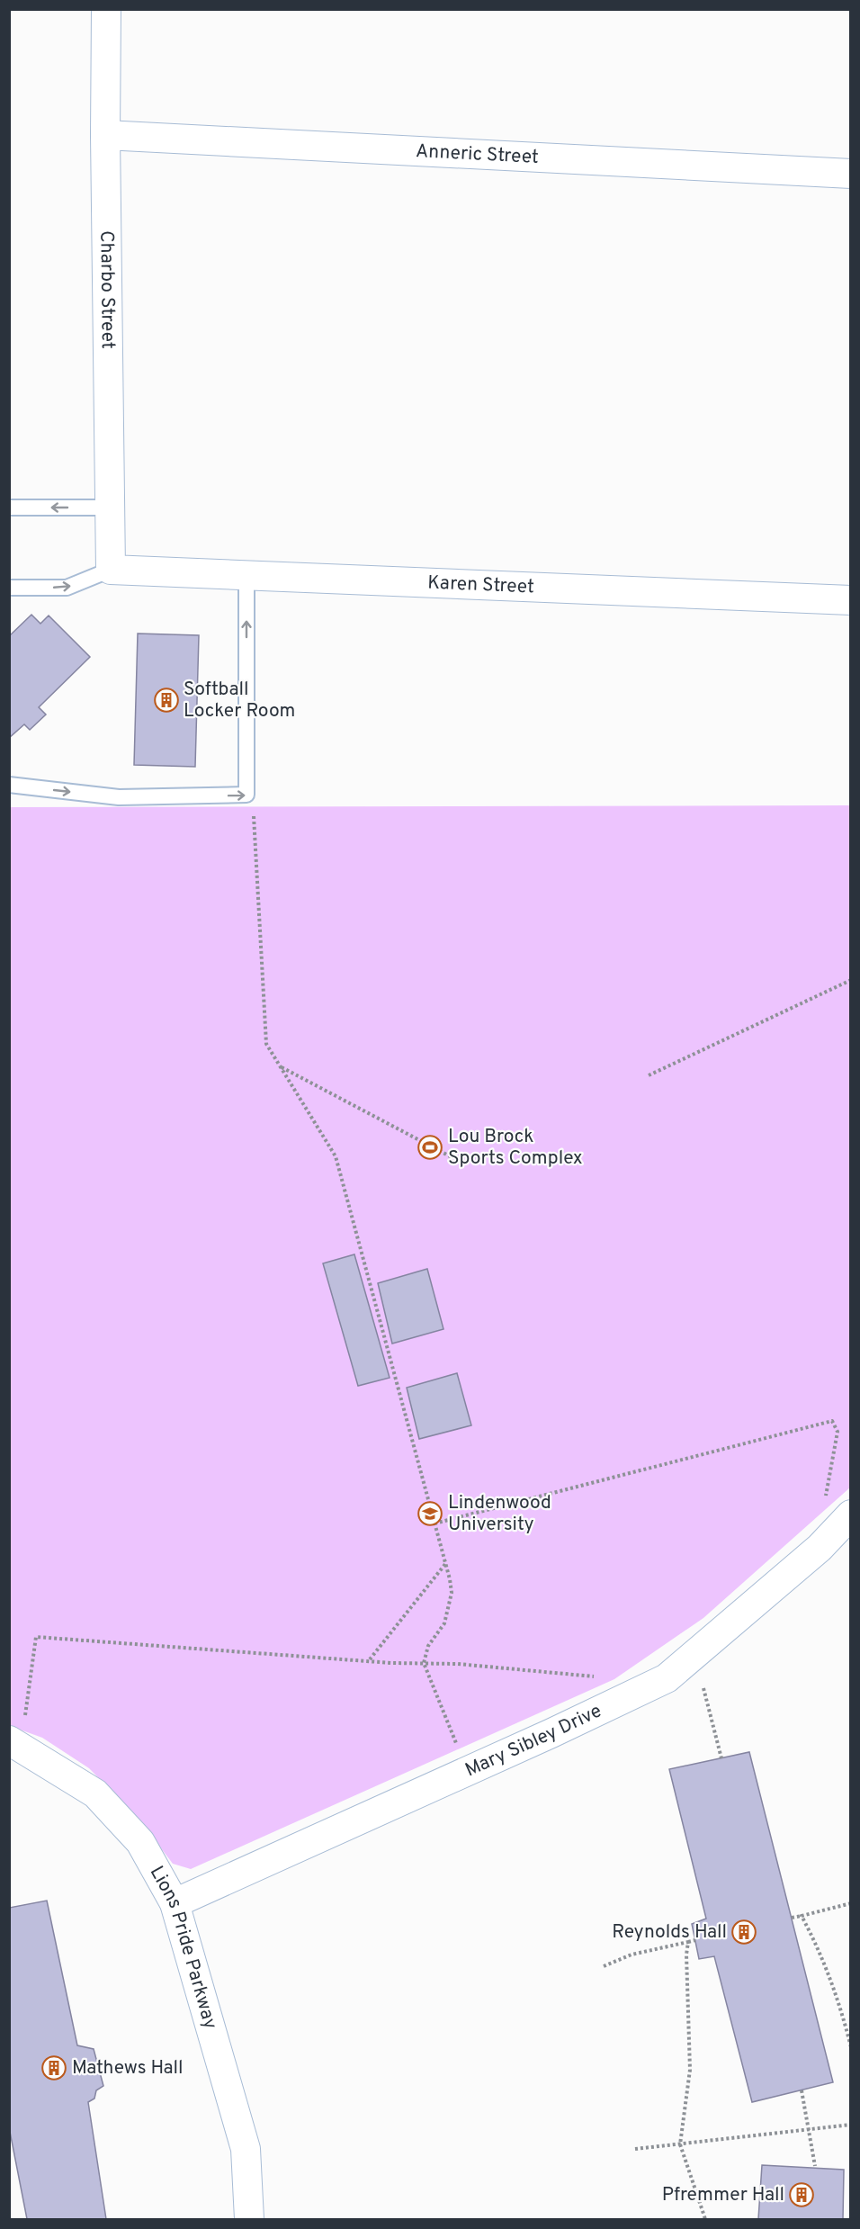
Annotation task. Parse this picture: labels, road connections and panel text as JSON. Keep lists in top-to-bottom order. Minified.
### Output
{"streets":{"street":["Anneric Street","Charbo Street","Karen Street","Mary Sibley Drive","Lions Pride Parkway"]},"crossings":[["Anneric Street","Charbo Street"],["Charbo Street","Karen Street"],["Mary Sibley Drive","Lions Pride Parkway"]],"places":{"building":["Softball Locker Room","Reynolds Hall","Mathews Hall","Pfremmer Hall"],"sports":["Lou Brock Sports Complex"],"school or university":["Lindenwood University"]}}
